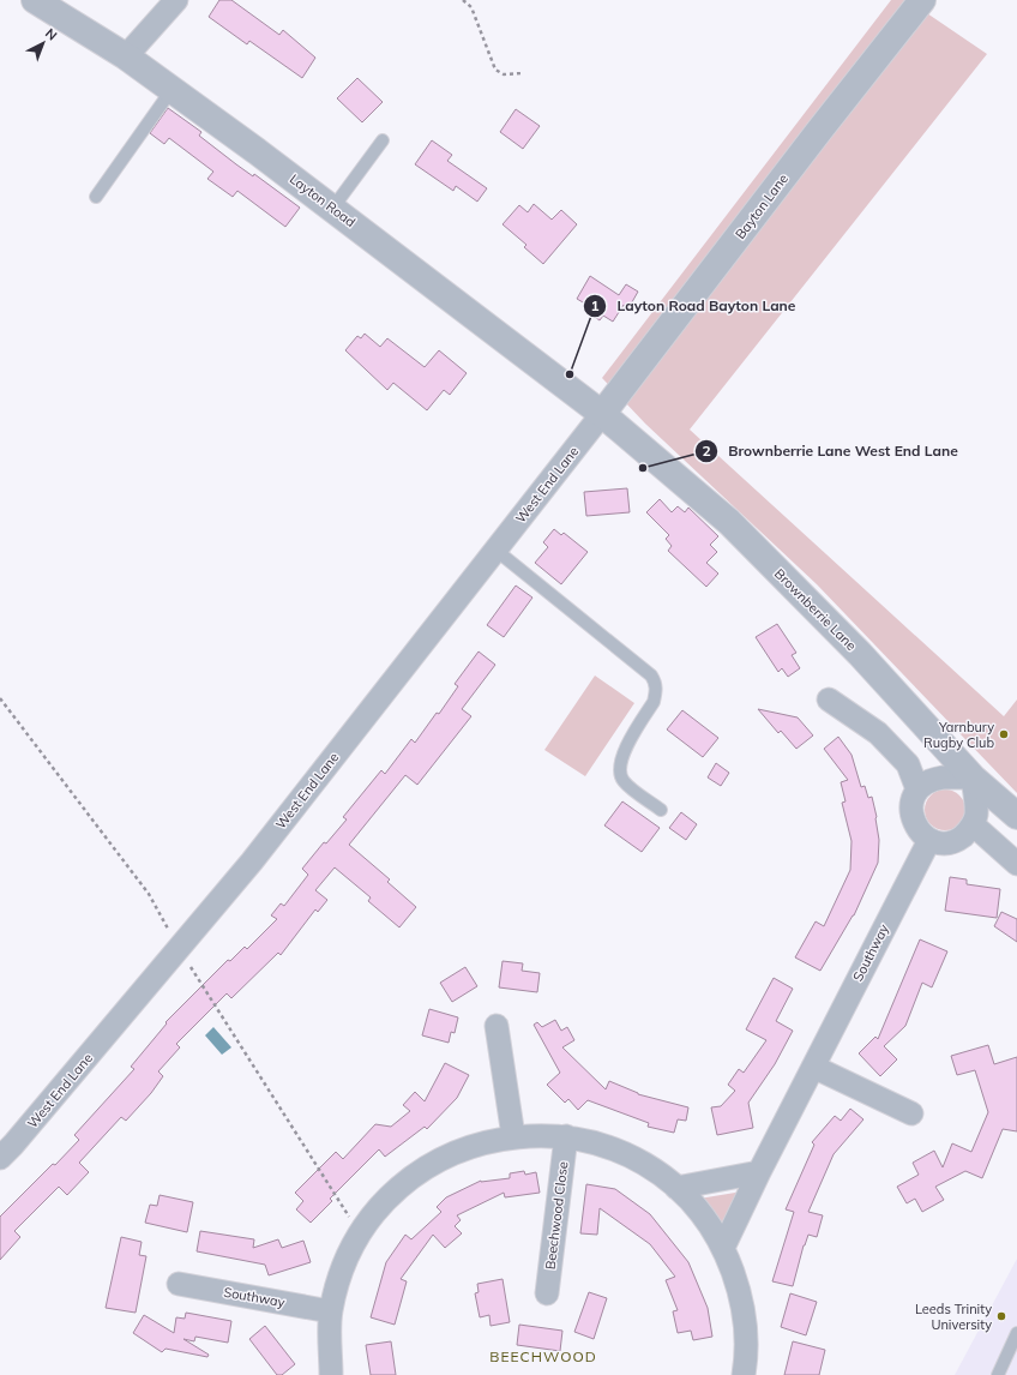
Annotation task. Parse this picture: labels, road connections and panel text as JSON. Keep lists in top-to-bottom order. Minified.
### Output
{"streets":{"street":["Layton Road","Bayton Lane","West End Lane","Brownberrie Lane","Southway","Beechwood Close"]},"crossings":[["Layton Road","Bayton Lane"],["Layton Road","West End Lane"],["Layton Road","Brownberrie Lane"],["Bayton Lane","West End Lane"],["Bayton Lane","Brownberrie Lane"],["West End Lane","Brownberrie Lane"],["Brownberrie Lane","Southway"]],"districts":["BEECHWOOD"],"places":["Layton Road Bayton Lane","Brownberrie Lane West End Lane","Yarnbury Rugby Club","Leeds Trinity University"],"north":"top right"}
